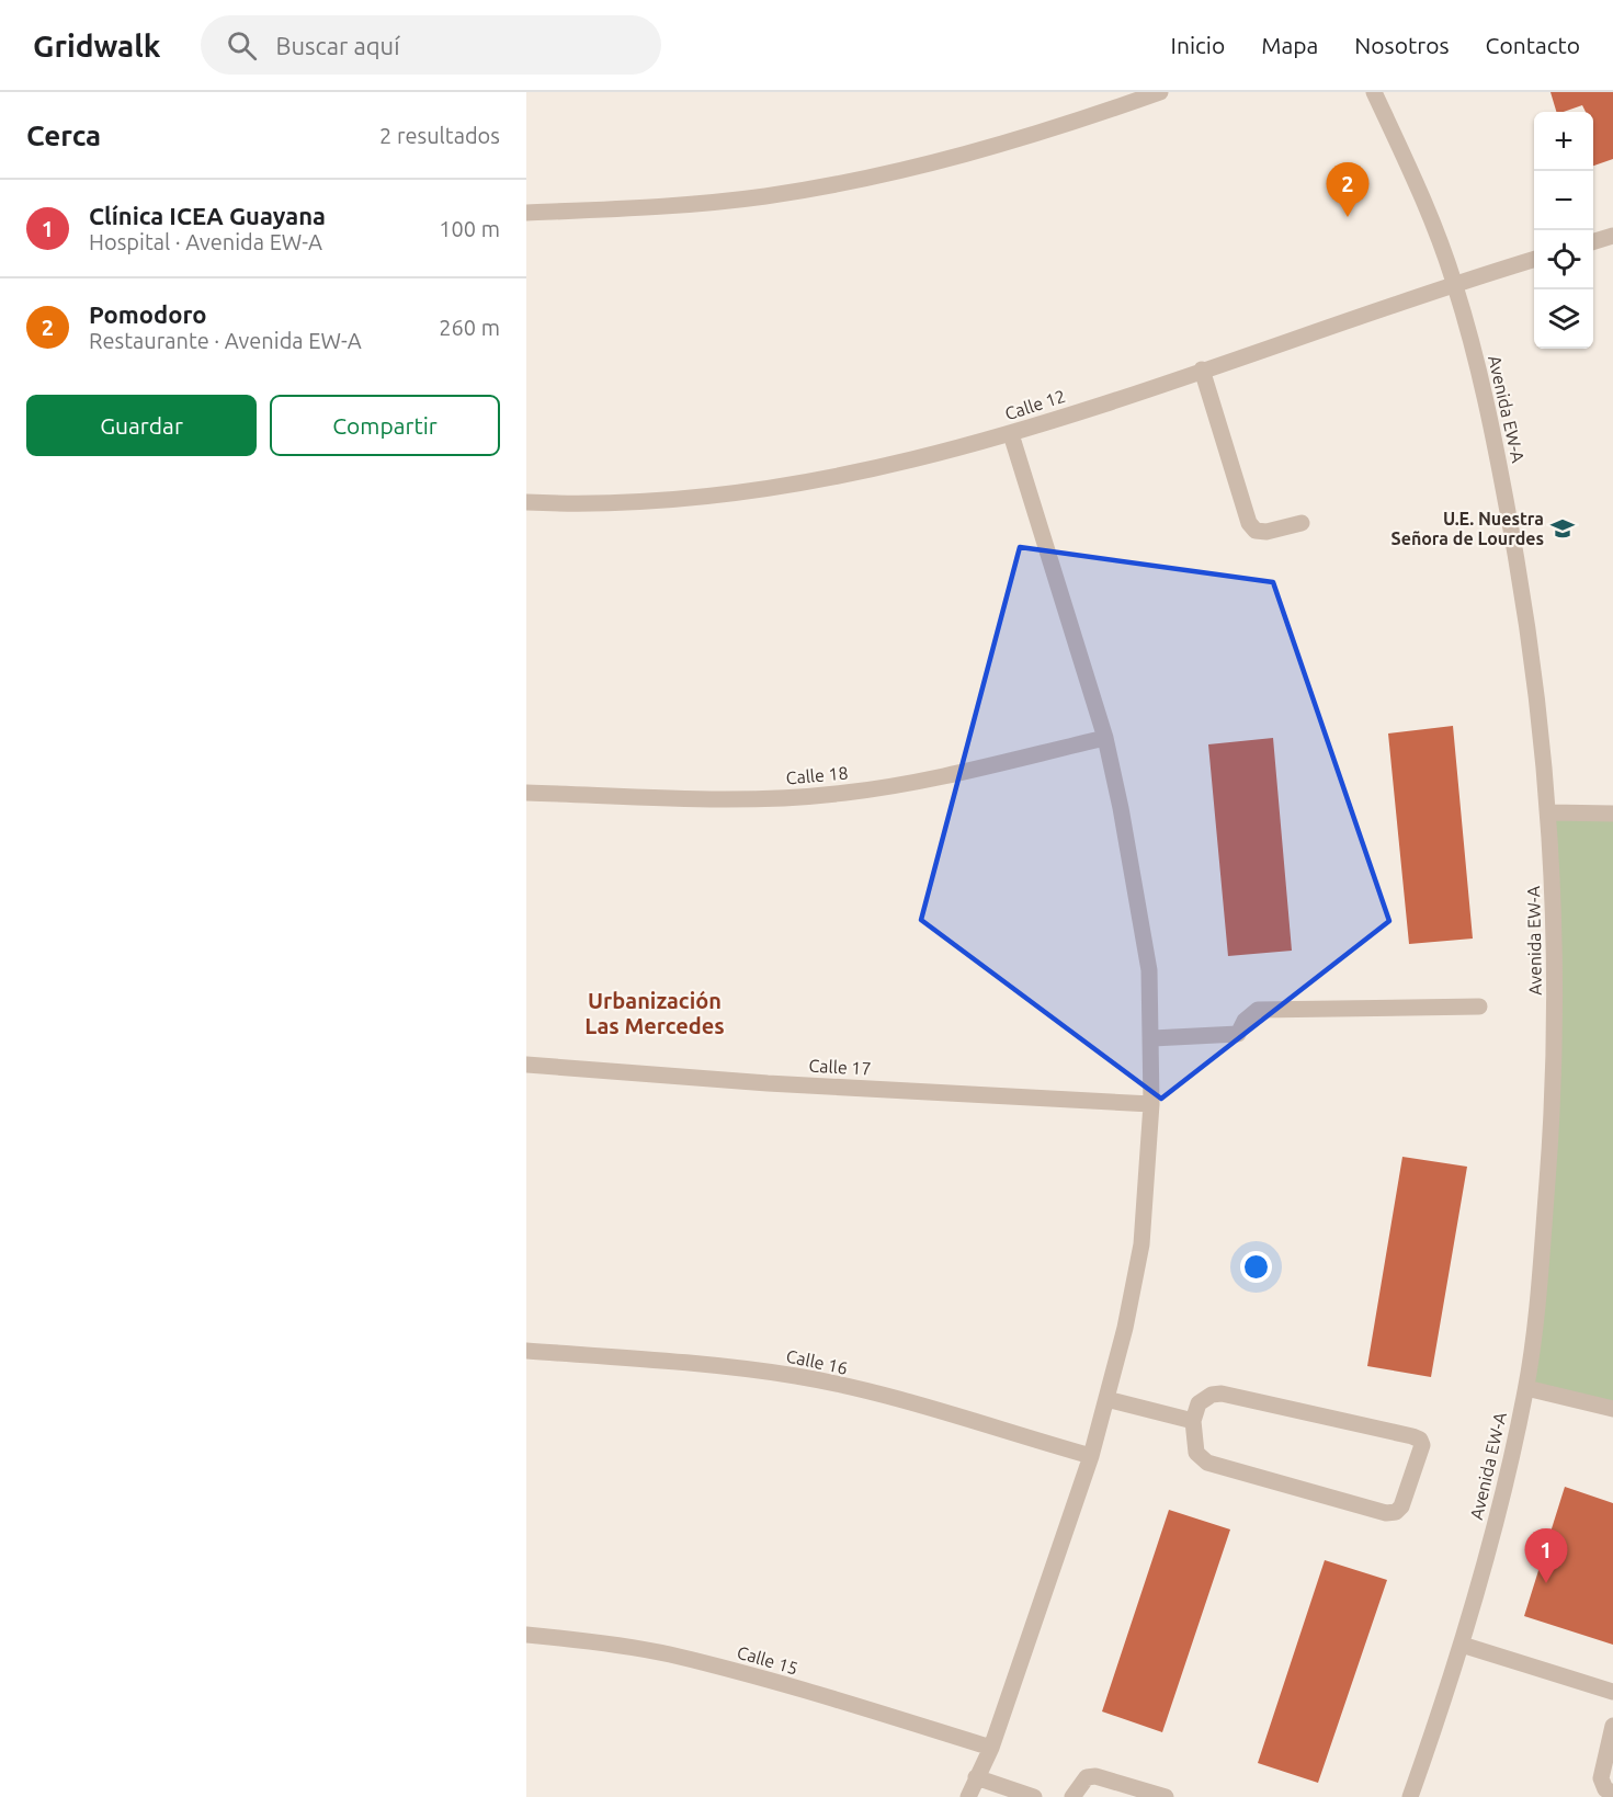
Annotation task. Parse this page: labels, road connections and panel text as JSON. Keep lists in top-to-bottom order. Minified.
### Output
{"streets":{"street":["Calle 12","Avenida EW-A","Calle 18","Calle 17","Calle 16","Calle 15"]},"crossings":[["Calle 12","Avenida EW-A"]],"districts":["Urbanización Las Mercedes"],"places":{"school or university":["U.E. Nuestra Señora de Lourdes"]},"page":{"header":"Gridwalk","search":"Buscar aquí","nav":["Inicio","Mapa","Nosotros","Contacto"],"heading":["Cerca","2 resultados"],"map_buttons":["+","−"],"pins":["2","1"],"list":[{"mark":"1","name":"Clínica ICEA Guayana","note":"Hospital · Avenida EW-A","value":"100 m"},{"mark":"2","name":"Pomodoro","note":"Restaurante · Avenida EW-A","value":"260 m"}],"buttons":["Guardar","Compartir"]}}
